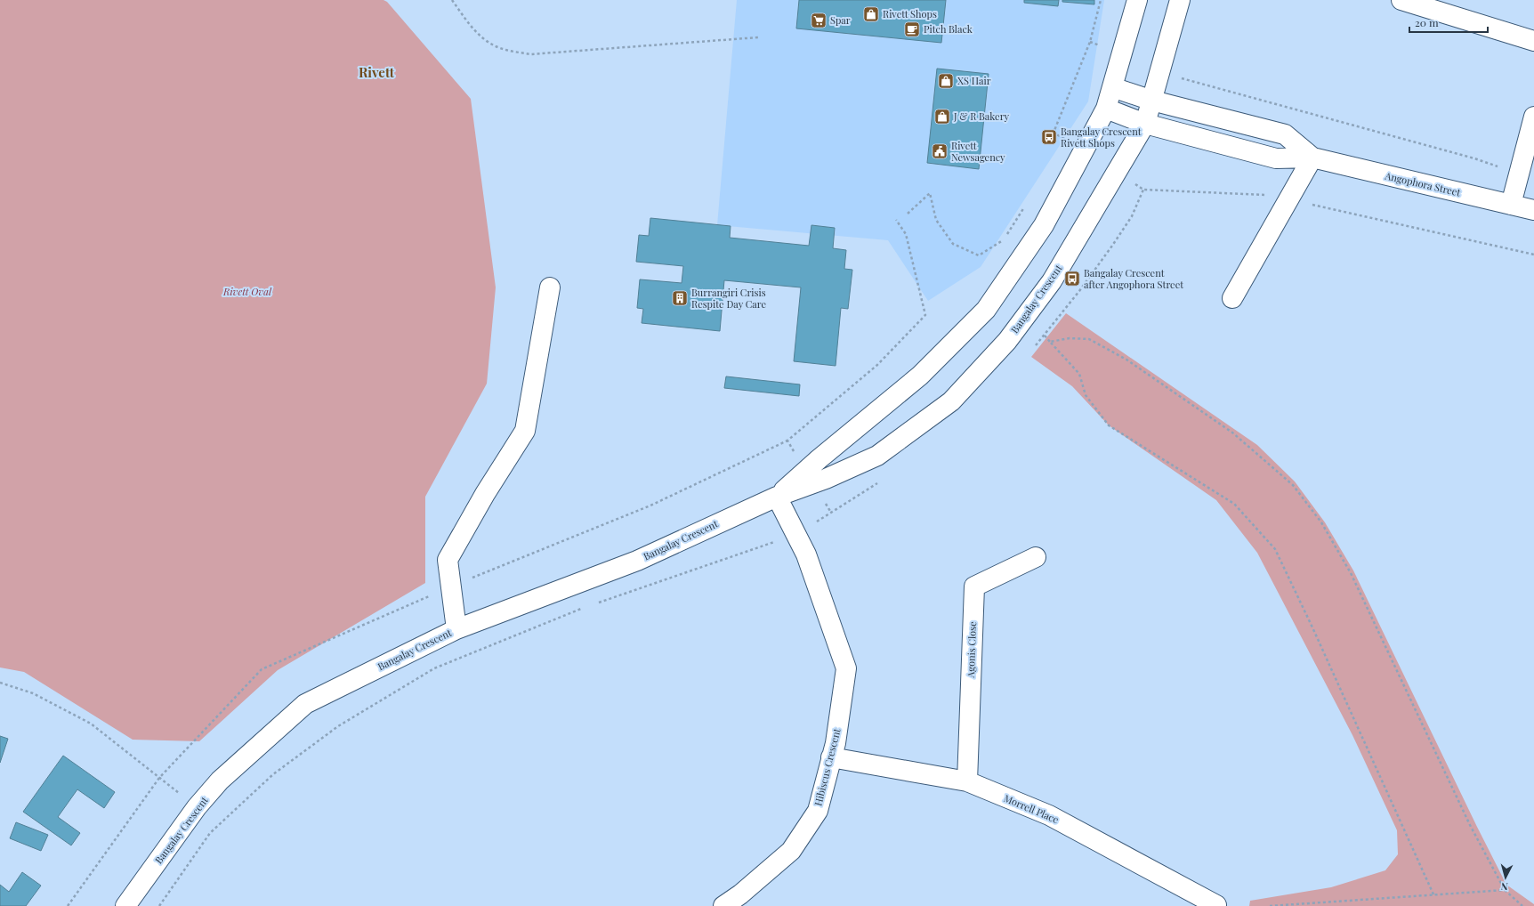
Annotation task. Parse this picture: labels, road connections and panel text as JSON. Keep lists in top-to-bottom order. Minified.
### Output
{"streets":{"street":["Angophora Street","Bangalay Crescent","Agonis Close","Hibiscus Crescent","Morrell Place"]},"crossings":[["Angophora Street","Bangalay Crescent"],["Bangalay Crescent","Hibiscus Crescent"],["Agonis Close","Morrell Place"],["Hibiscus Crescent","Morrell Place"]],"districts":["Rivett"],"parks":["Rivett Oval"],"places":{"shop":["Rivett Shops","XS Hair","J & R Bakery"],"supermarket":["Spar"],"cafe":["Pitch Black"],"bus stop":["Bangalay Crescent Rivett Shops","Bangalay Crescent after Angophora Street"],"public building":["Rivett Newsagency"],"building":["Burrangiri Crisis Respite Day Care"]},"scale_bar":"20 m","north":"bottom"}
